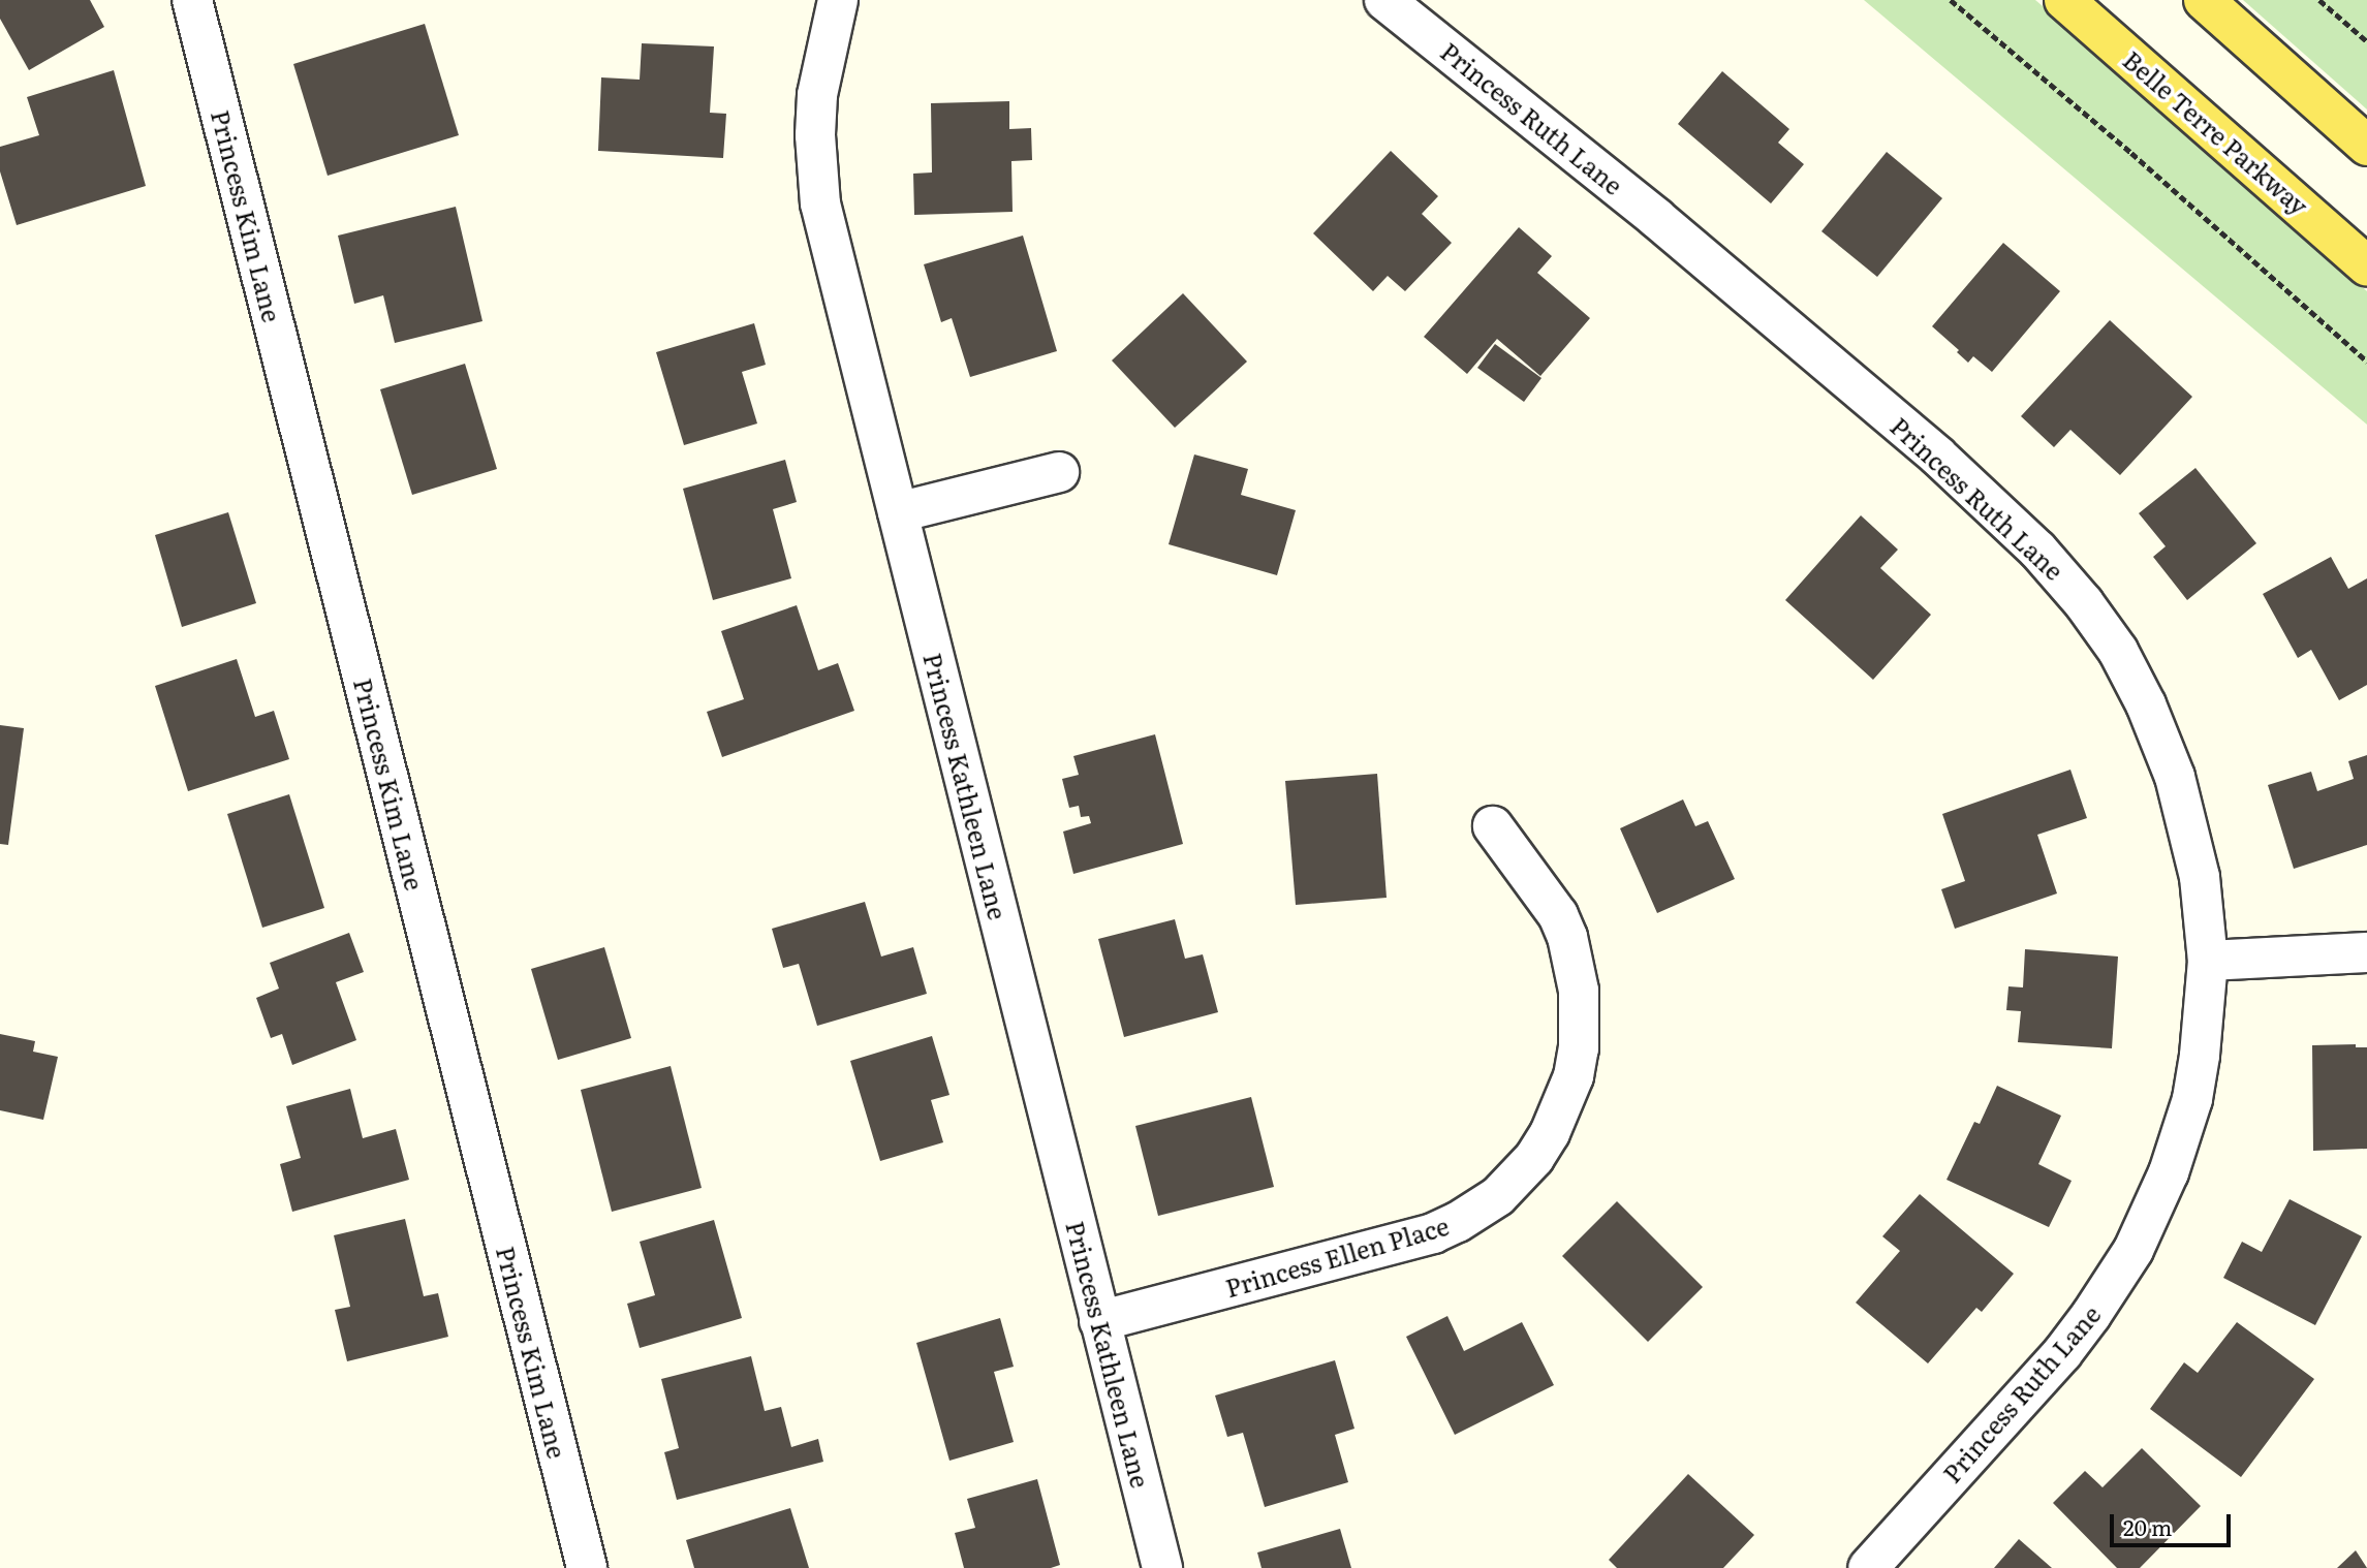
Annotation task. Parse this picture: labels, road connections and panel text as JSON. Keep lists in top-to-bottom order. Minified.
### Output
{"streets":{"main road":["Belle Terre Parkway"],"street":["Princess Ruth Lane","Princess Kim Lane","Princess Kathleen Lane","Princess Ellen Place"]},"crossings":[["Princess Kathleen Lane","Princess Ellen Place"]],"scale_bar":"20 m"}
